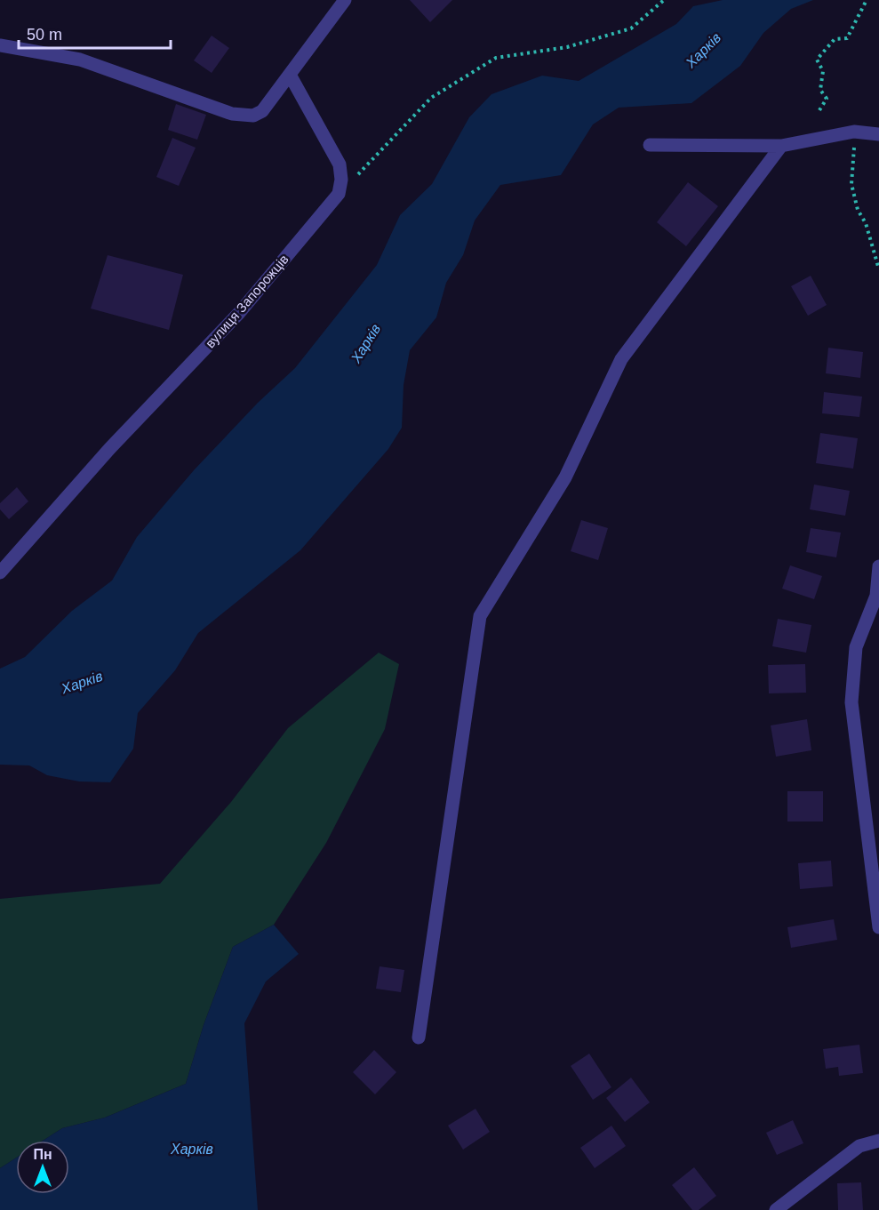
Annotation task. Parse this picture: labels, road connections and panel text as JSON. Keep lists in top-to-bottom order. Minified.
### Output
{"streets":{"street":["вулиця Запорожців"]},"water":["Харків"],"scale_bar":"50 m","north":"top"}
